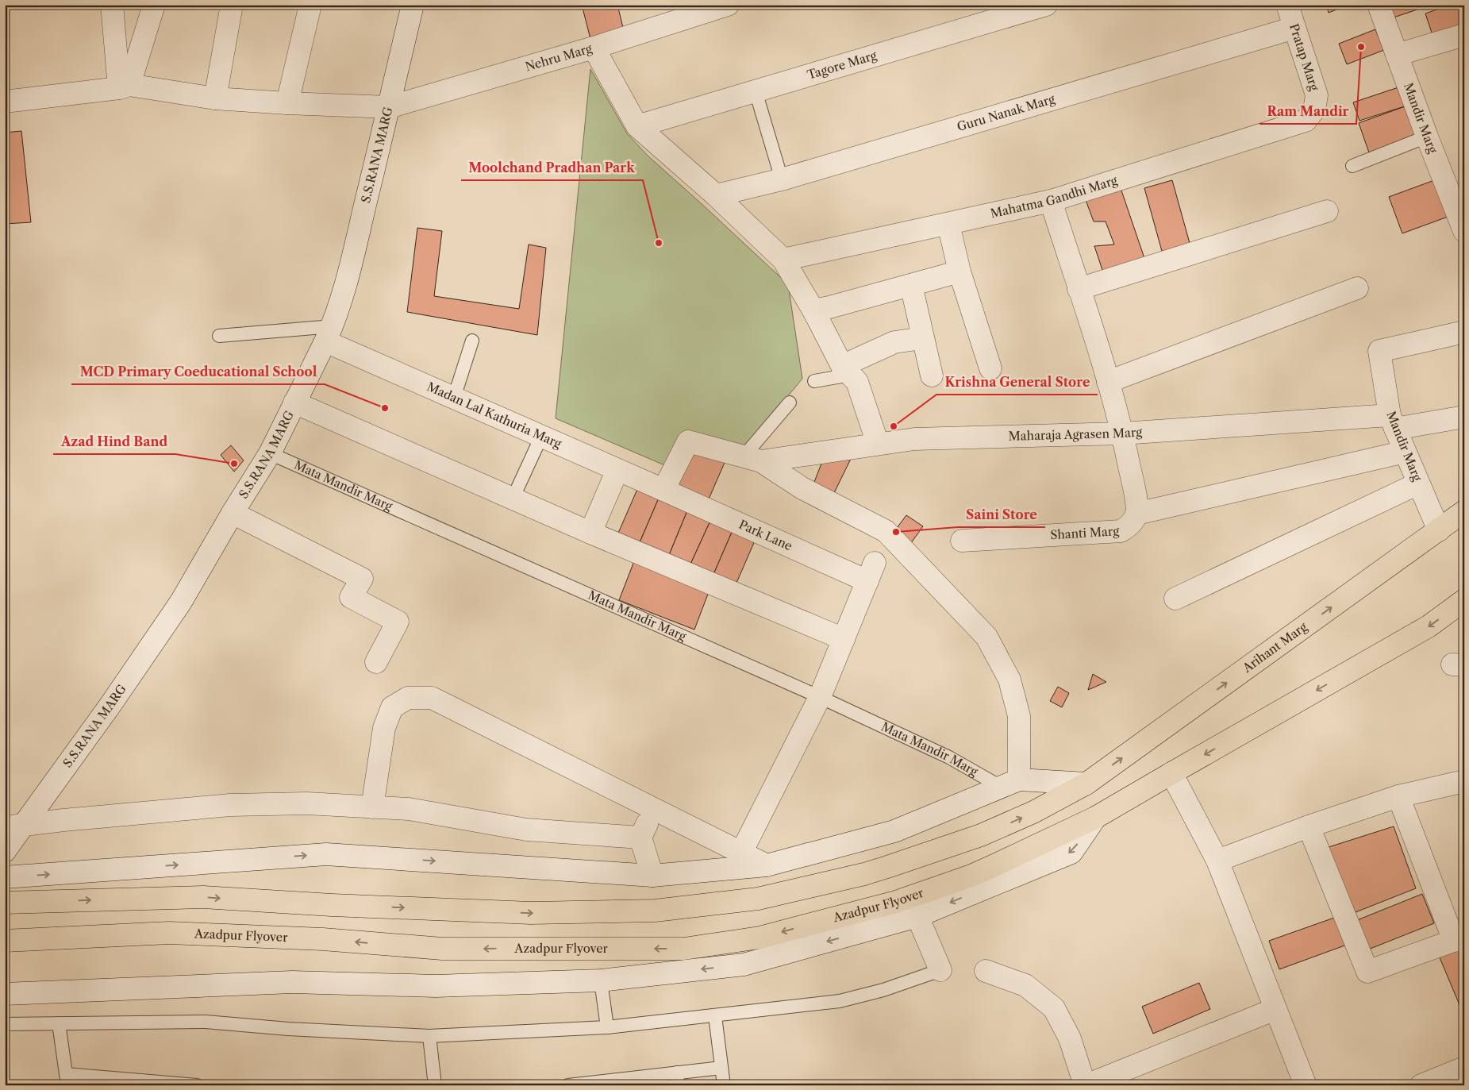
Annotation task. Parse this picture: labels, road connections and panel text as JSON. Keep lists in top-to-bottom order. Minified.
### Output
{"streets":{"main road":["Arihant Marg","Azadpur Flyover"],"street":["Nehru Marg","Pratap Marg","Tagore Marg","Guru Nanak Marg","Mandir Marg","S.S.RANA MARG","Mahatma Gandhi Marg","Madan Lal Kathuria Marg","Maharaja Agrasen Marg","Shanti Marg","Park Lane"],"lane":["Mata Mandir Marg"]},"crossings":[["Nehru Marg","S.S.RANA MARG"],["Pratap Marg","Guru Nanak Marg"],["Pratap Marg","Mahatma Gandhi Marg"],["Mandir Marg","Maharaja Agrasen Marg"],["Mandir Marg","Arihant Marg"],["S.S.RANA MARG","Madan Lal Kathuria Marg"],["S.S.RANA MARG","Mata Mandir Marg"],["Madan Lal Kathuria Marg","Park Lane"]],"places":["Ram Mandir","Moolchand Pradhan Park","MCD Primary Coeducational School","Krishna General Store","Azad Hind Band","Saini Store"]}
